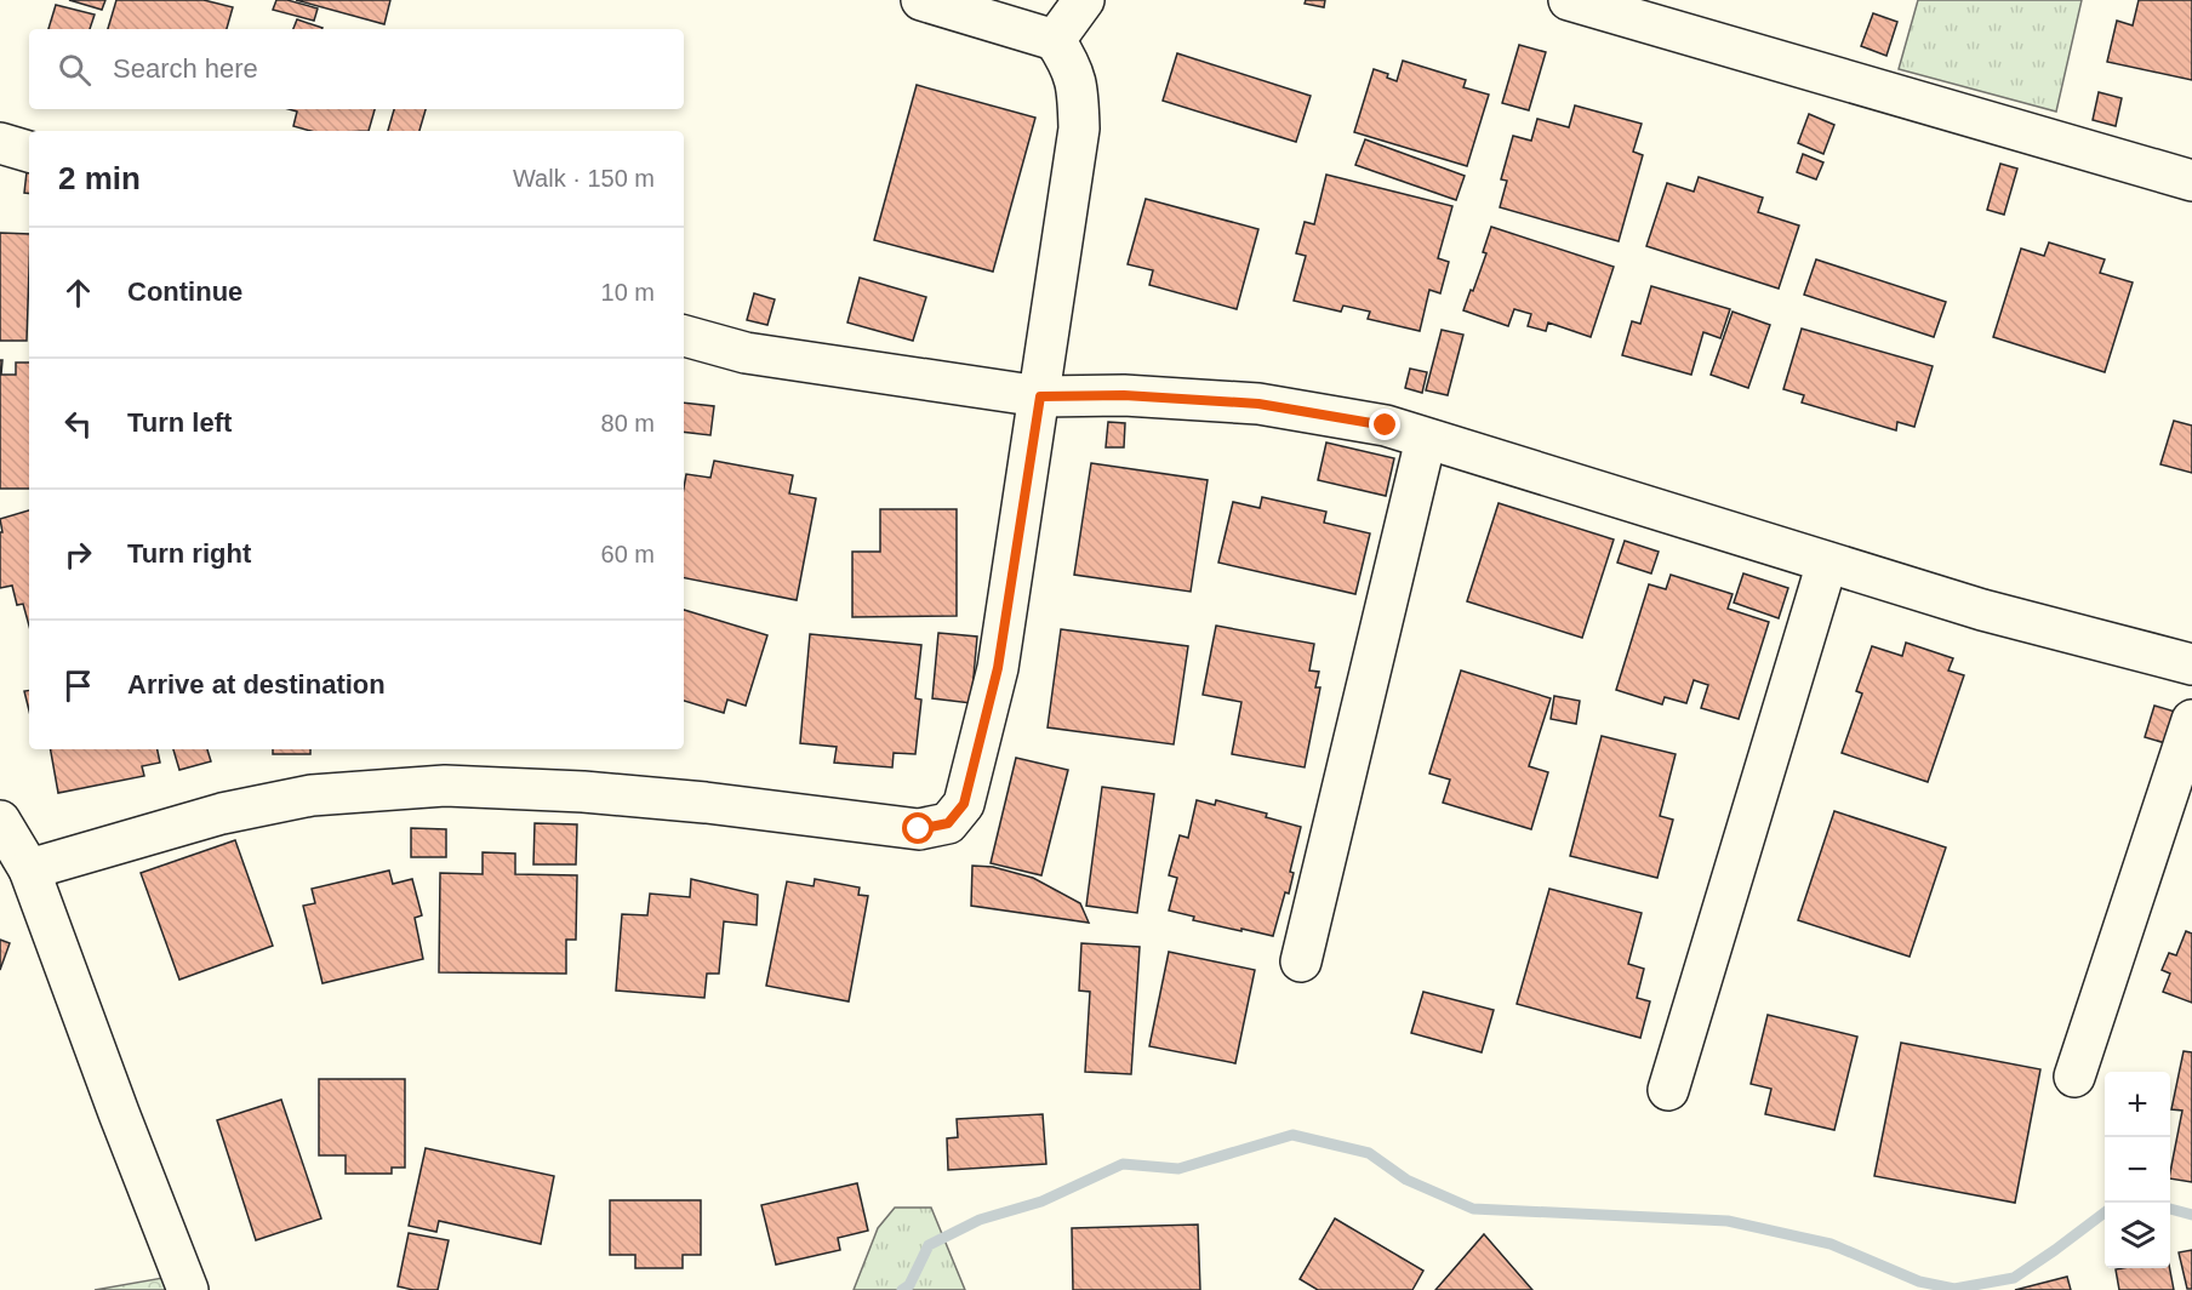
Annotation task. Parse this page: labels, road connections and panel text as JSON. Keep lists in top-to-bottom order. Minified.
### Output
{"page":{"search":"Search here","heading":["2 min","Walk · 150 m"],"list":[["Continue","10 m"],["Turn left","80 m"],["Turn right","60 m"],"Arrive at destination"],"map_buttons":["+","−"]}}
